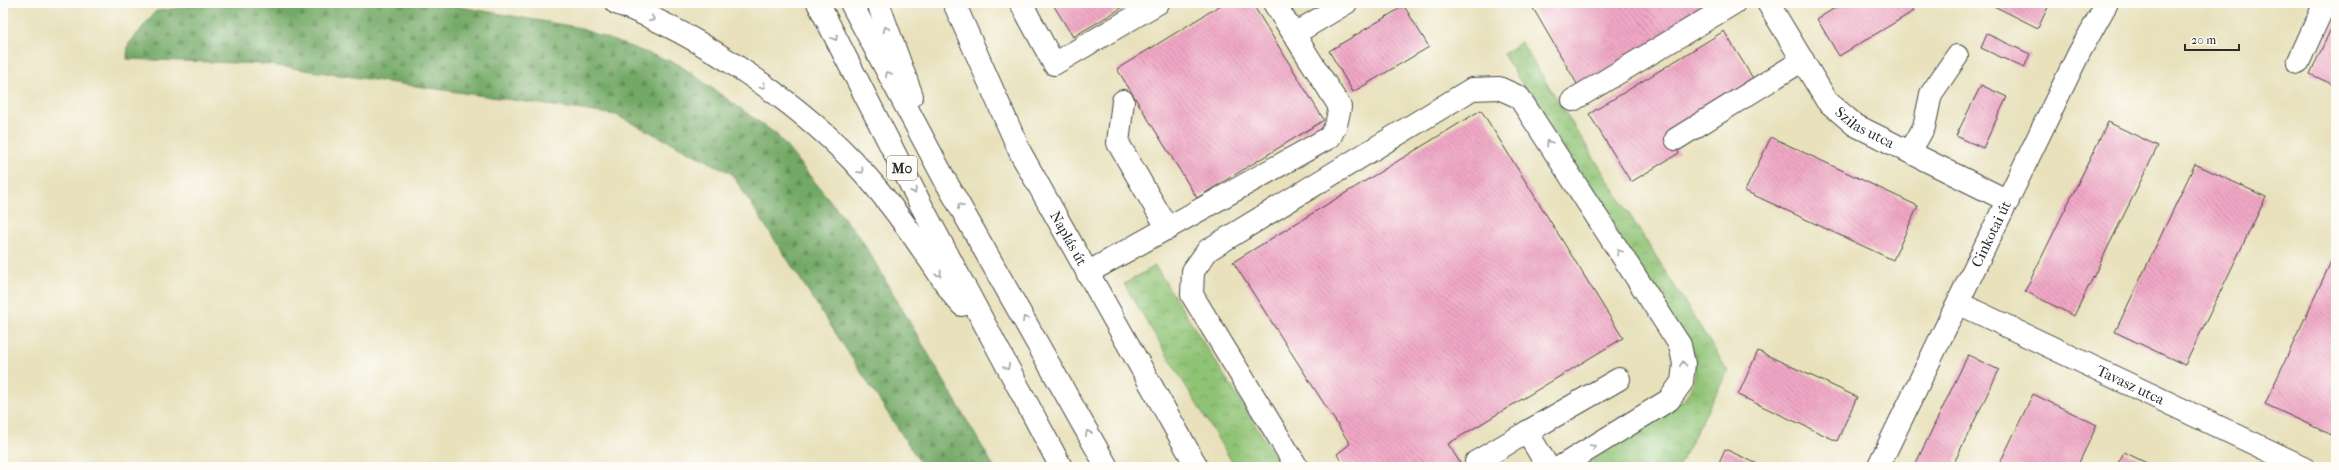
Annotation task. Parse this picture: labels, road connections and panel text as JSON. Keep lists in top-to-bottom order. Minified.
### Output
{"streets":{"main road":["Szilas utca","M0","Cinkotai út","Naplás út","Tavasz utca"]},"crossings":[["Szilas utca","Cinkotai út"],["Cinkotai út","Tavasz utca"]],"scale_bar":"20 m"}
